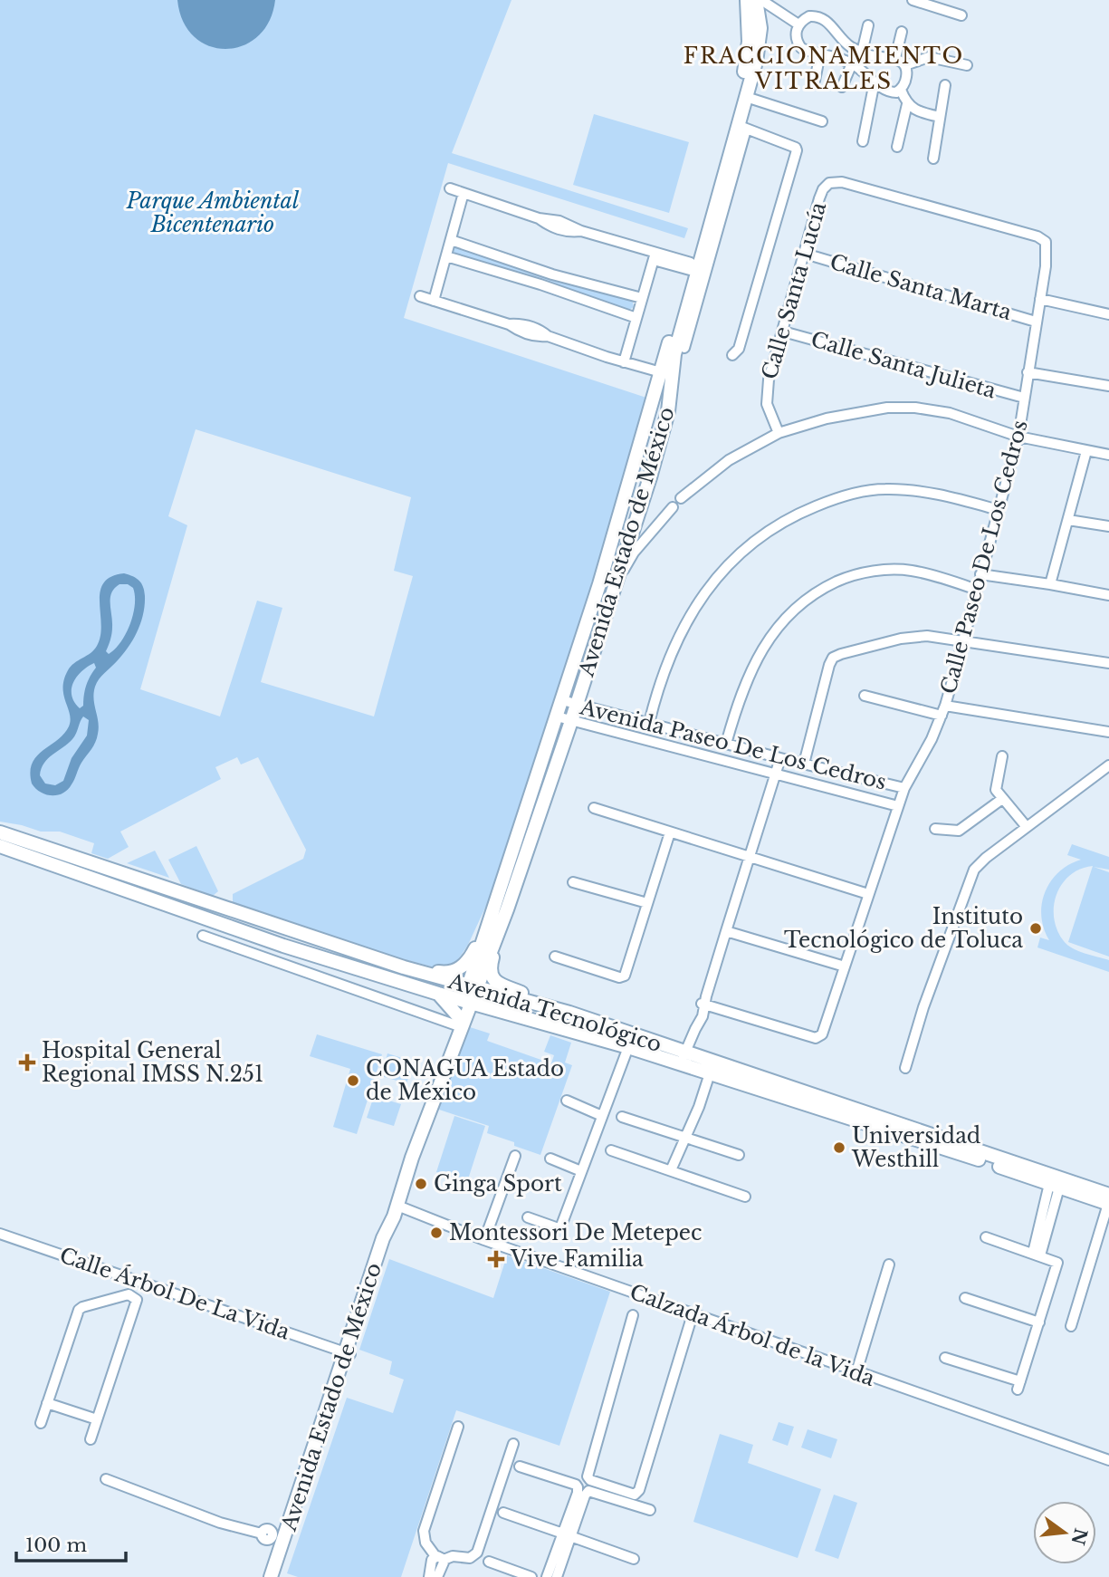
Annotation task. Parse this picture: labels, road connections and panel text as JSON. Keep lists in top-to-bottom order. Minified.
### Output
{"streets":{"main road":["Avenida Estado de México","Avenida Tecnológico"],"street":["Calle Santa Marta","Calle Santa Lucía","Calle Santa Julieta","Calle Paseo De Los Cedros","Avenida Paseo De Los Cedros","Calle Árbol De La Vida","Calzada Árbol de la Vida"]},"crossings":[["Calle Santa Marta","Calle Santa Lucía"],["Calle Santa Marta","Calle Paseo De Los Cedros"],["Calle Santa Lucía","Calle Santa Julieta"],["Calle Santa Lucía","Calle Paseo De Los Cedros"],["Calle Santa Julieta","Calle Paseo De Los Cedros"],["Avenida Estado de México","Avenida Paseo De Los Cedros"],["Avenida Estado de México","Avenida Tecnológico"],["Avenida Estado de México","Calle Árbol De La Vida"],["Avenida Estado de México","Calzada Árbol de la Vida"],["Calle Paseo De Los Cedros","Avenida Paseo De Los Cedros"]],"districts":["FRACCIONAMIENTO VITRALES"],"parks":["Parque Ambiental Bicentenario"],"places":{"other":["Instituto Tecnológico de Toluca","CONAGUA Estado de México","Universidad Westhill","Ginga Sport","Montessori De Metepec"],"health":["Hospital General Regional IMSS N.251","Vive Familia"]},"scale_bar":"100 m","north":"right"}
